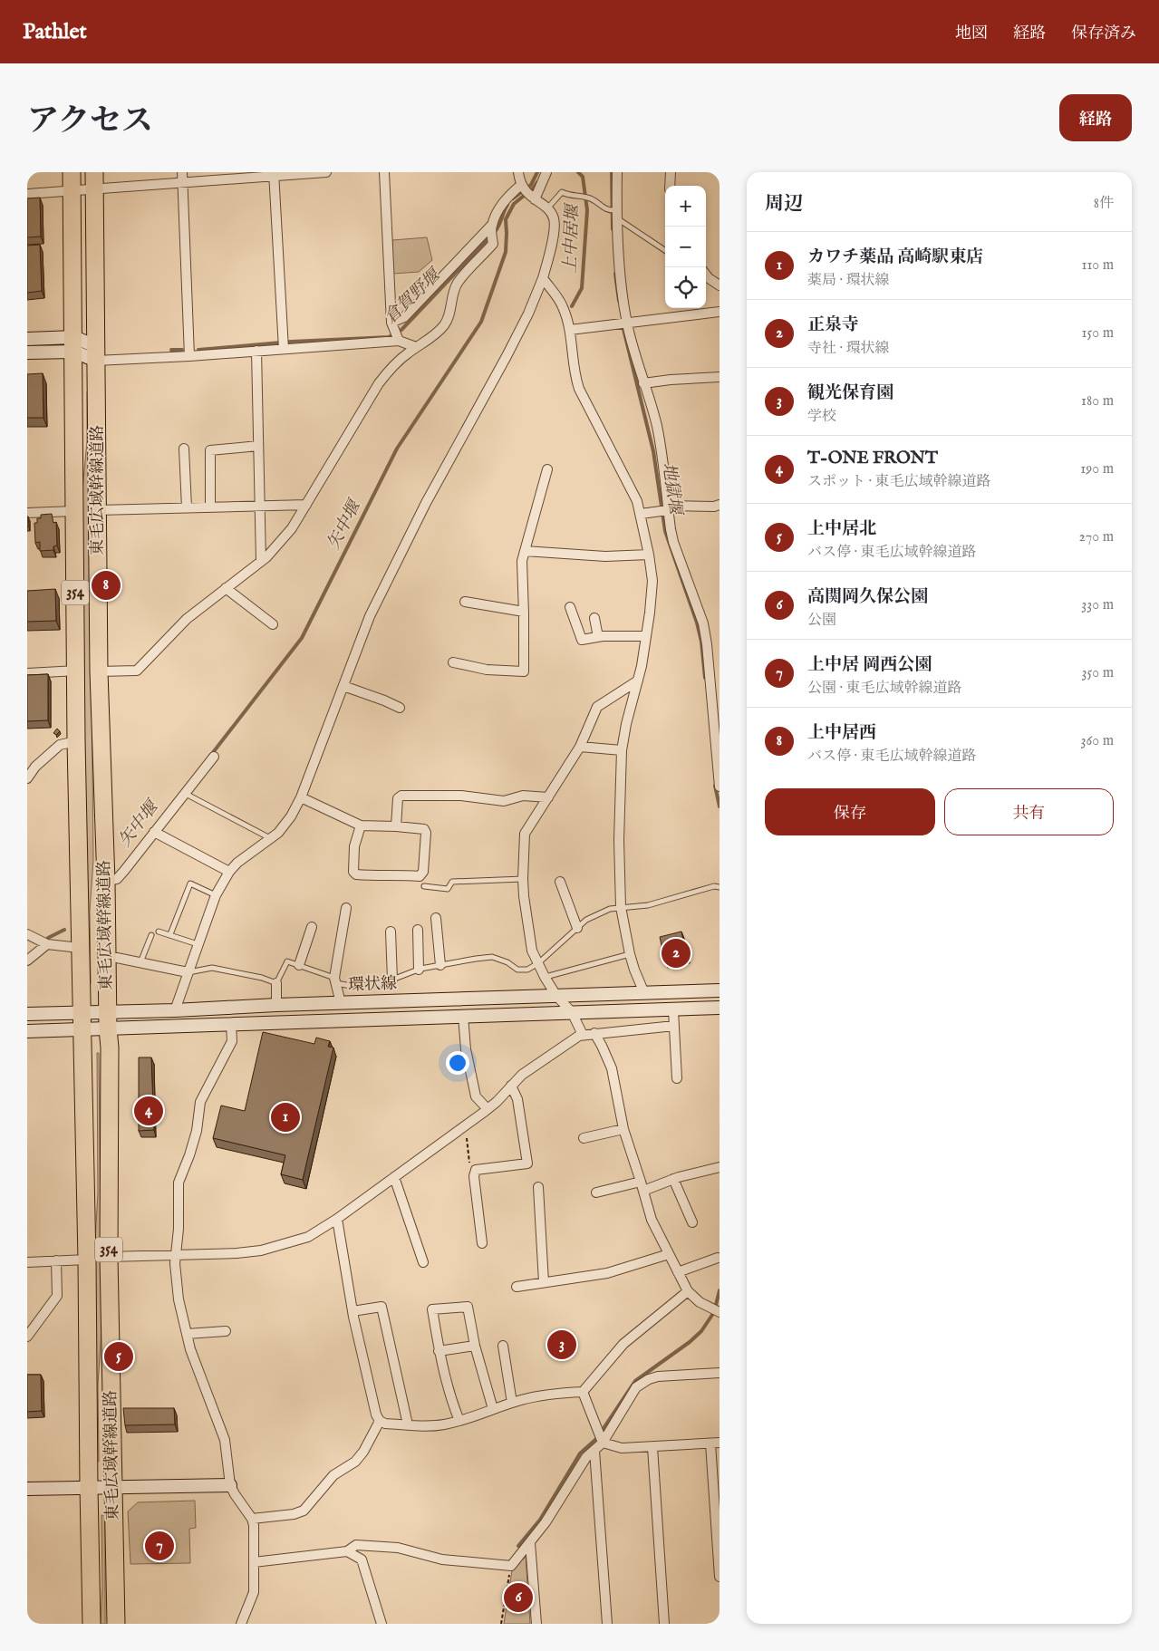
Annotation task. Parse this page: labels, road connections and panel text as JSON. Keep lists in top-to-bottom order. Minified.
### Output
{"streets":{"highway":["東毛広域幹線道路","354"],"street":["環状線"]},"crossings":[["東毛広域幹線道路","環状線"]],"water":["上中居堰","倉賀野堰","地獄堰","矢中堰"],"page":{"header":"Pathlet","nav":["地図","経路","保存済み"],"title":"アクセス","buttons":["経路",["保存","共有"]],"heading":["周辺","8件"],"map_buttons":["+","−"],"list":[{"mark":"1","name":"カワチ薬品 高崎駅東店","note":"薬局 · 環状線","value":"110 m"},{"mark":"2","name":"正泉寺","note":"寺社 · 環状線","value":"150 m"},{"mark":"3","name":"観光保育園","note":"学校","value":"180 m"},{"mark":"4","name":"T-ONE FRONT","note":"スポット · 東毛広域幹線道路","value":"190 m"},{"mark":"5","name":"上中居北","note":"バス停 · 東毛広域幹線道路","value":"270 m"},{"mark":"6","name":"高関岡久保公園","note":"公園","value":"330 m"},{"mark":"7","name":"上中居 岡西公園","note":"公園 · 東毛広域幹線道路","value":"350 m"},{"mark":"8","name":"上中居西","note":"バス停 · 東毛広域幹線道路","value":"360 m"}],"pins":["8","2","4","1","3","5","7","6"]}}
